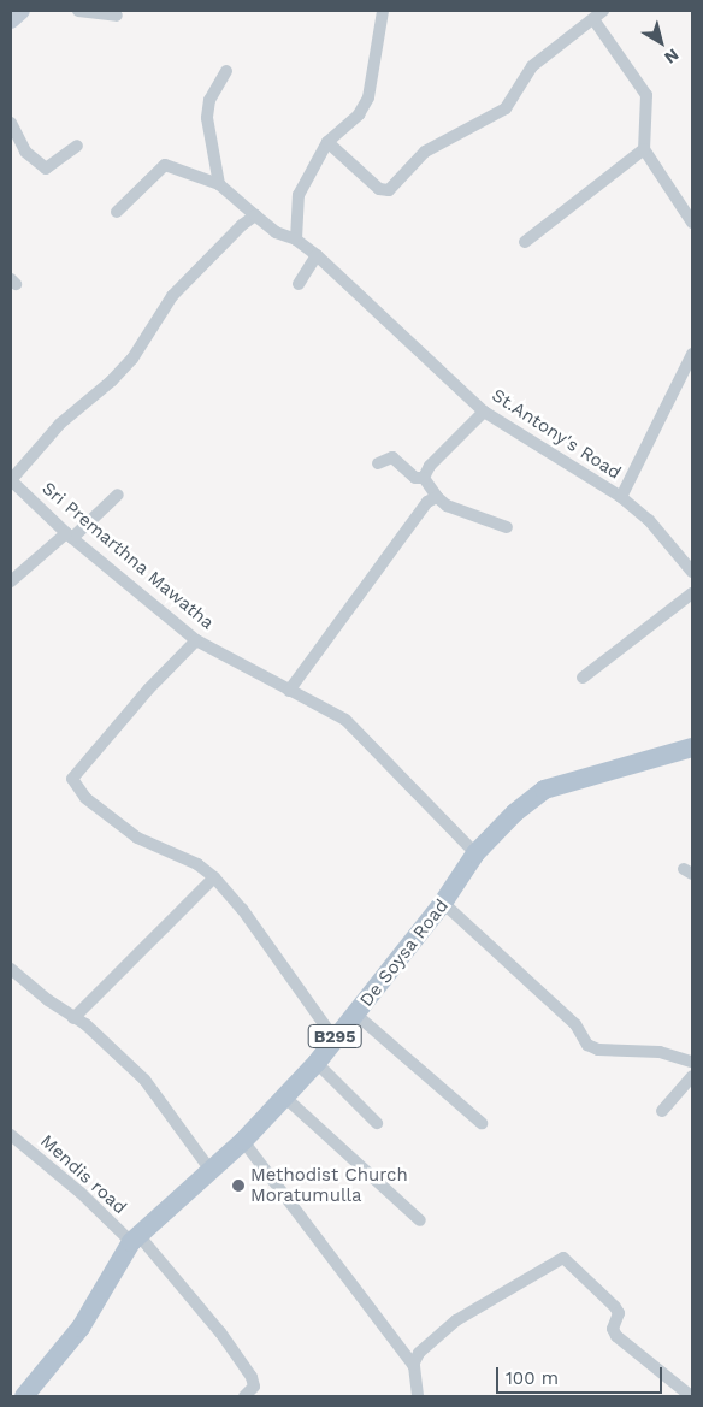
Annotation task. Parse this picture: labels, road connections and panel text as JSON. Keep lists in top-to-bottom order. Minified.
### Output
{"streets":{"main road":["De Soysa Road","B295"],"street":["St.Antony's Road","Sri Premarthna Mawatha","Mendis road"]},"crossings":[["Sri Premarthna Mawatha","De Soysa Road"],["De Soysa Road","Mendis road"]],"places":["Methodist Church Moratumulla"],"scale_bar":"100 m","north":"bottom right"}
